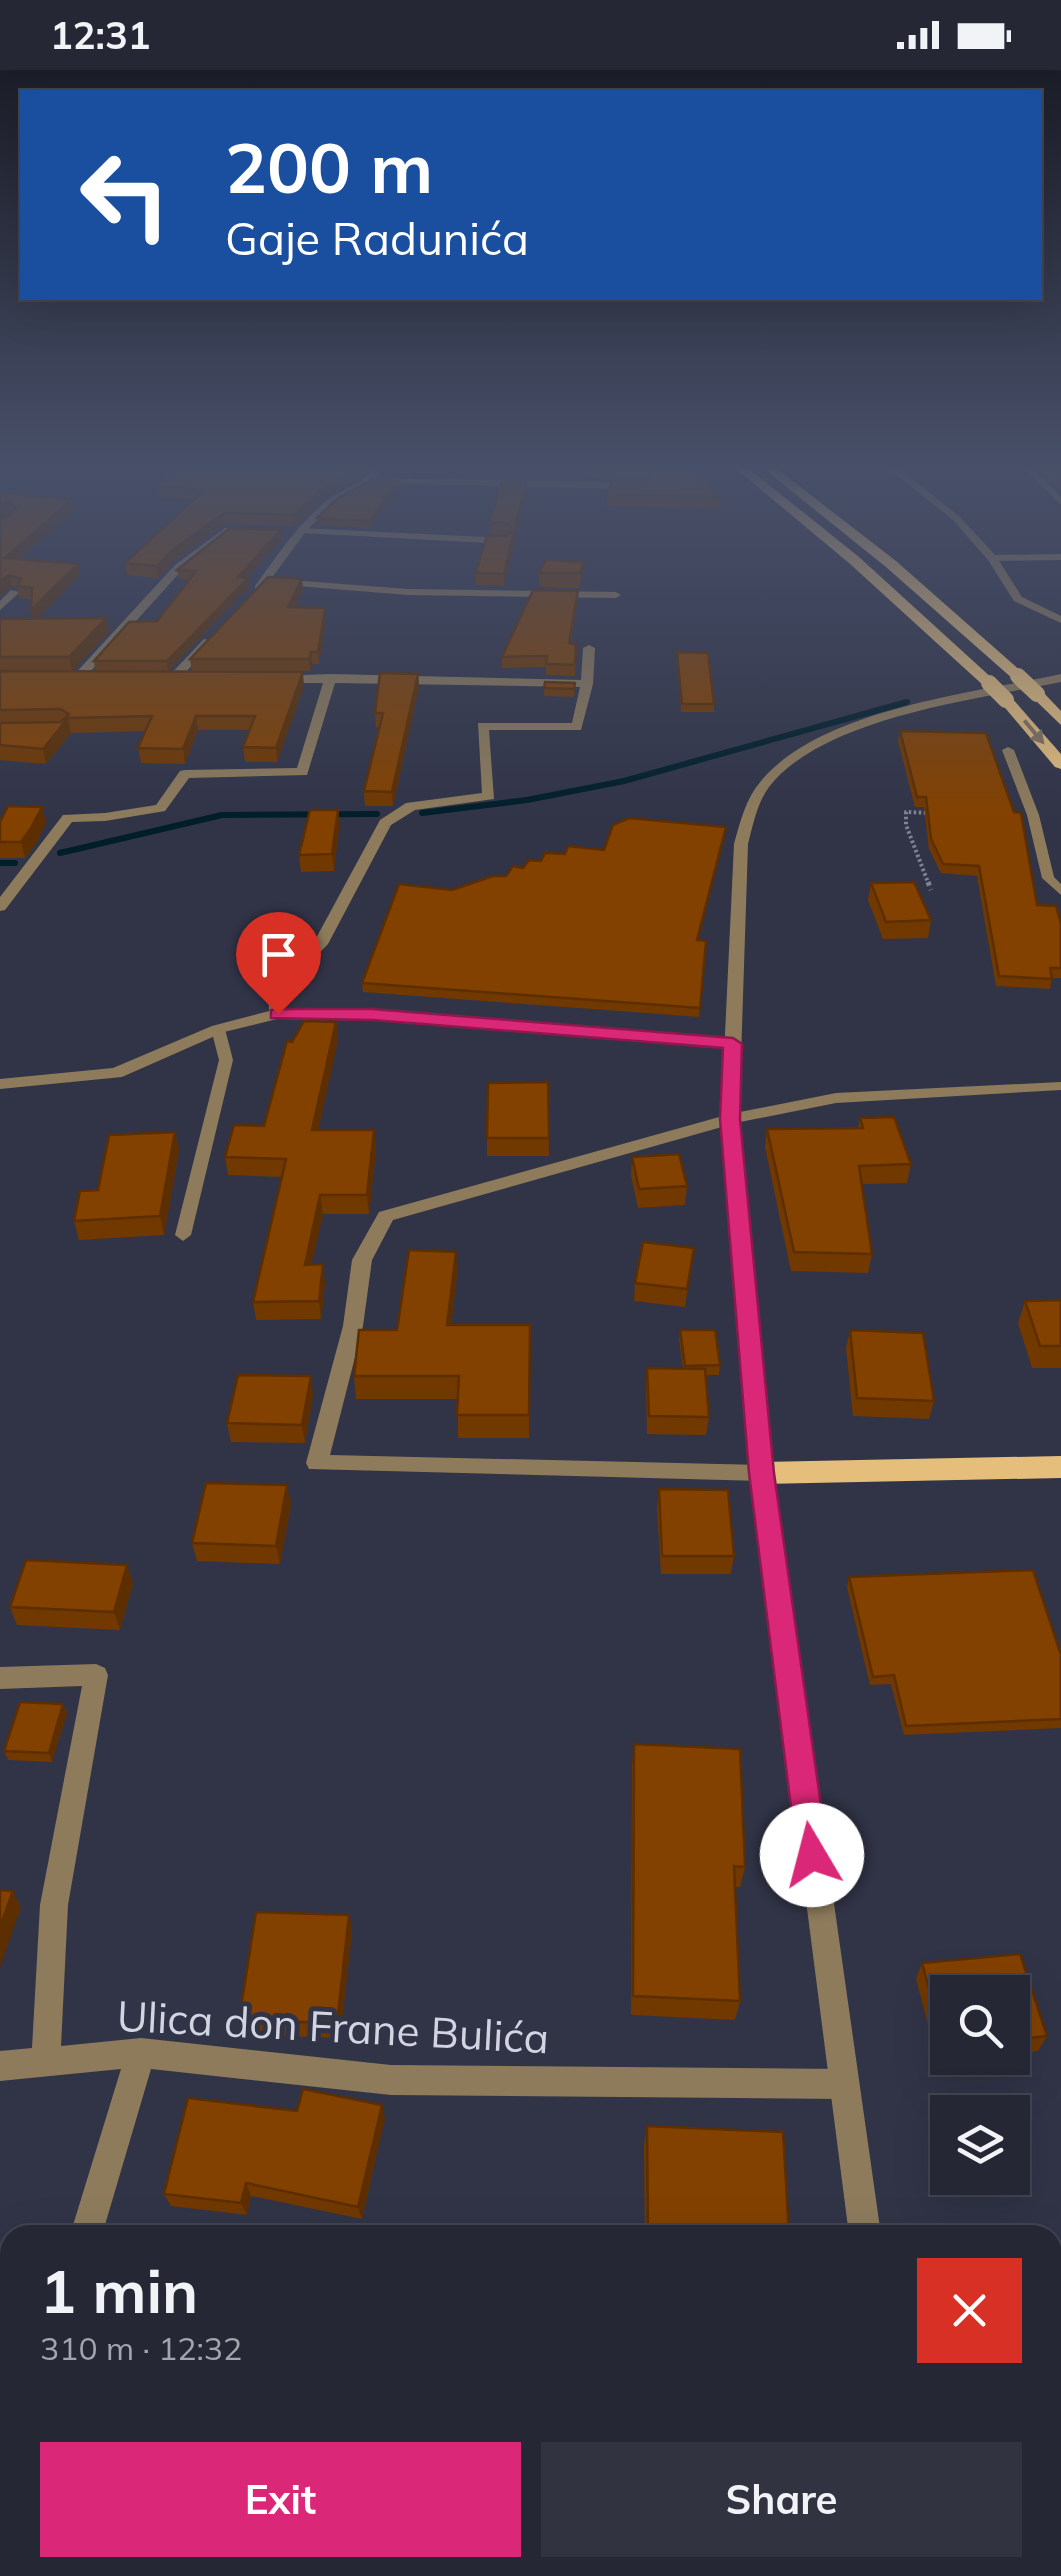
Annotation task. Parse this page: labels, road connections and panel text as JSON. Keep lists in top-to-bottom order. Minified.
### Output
{"streets":{"street":["Ulica don Frane Bulića"]},"page":{"status":"12:31","turn":["200 m","Gaje Radunića"],"heading":["1 min","310 m · 12:32"],"buttons":["Exit","Share"]}}
